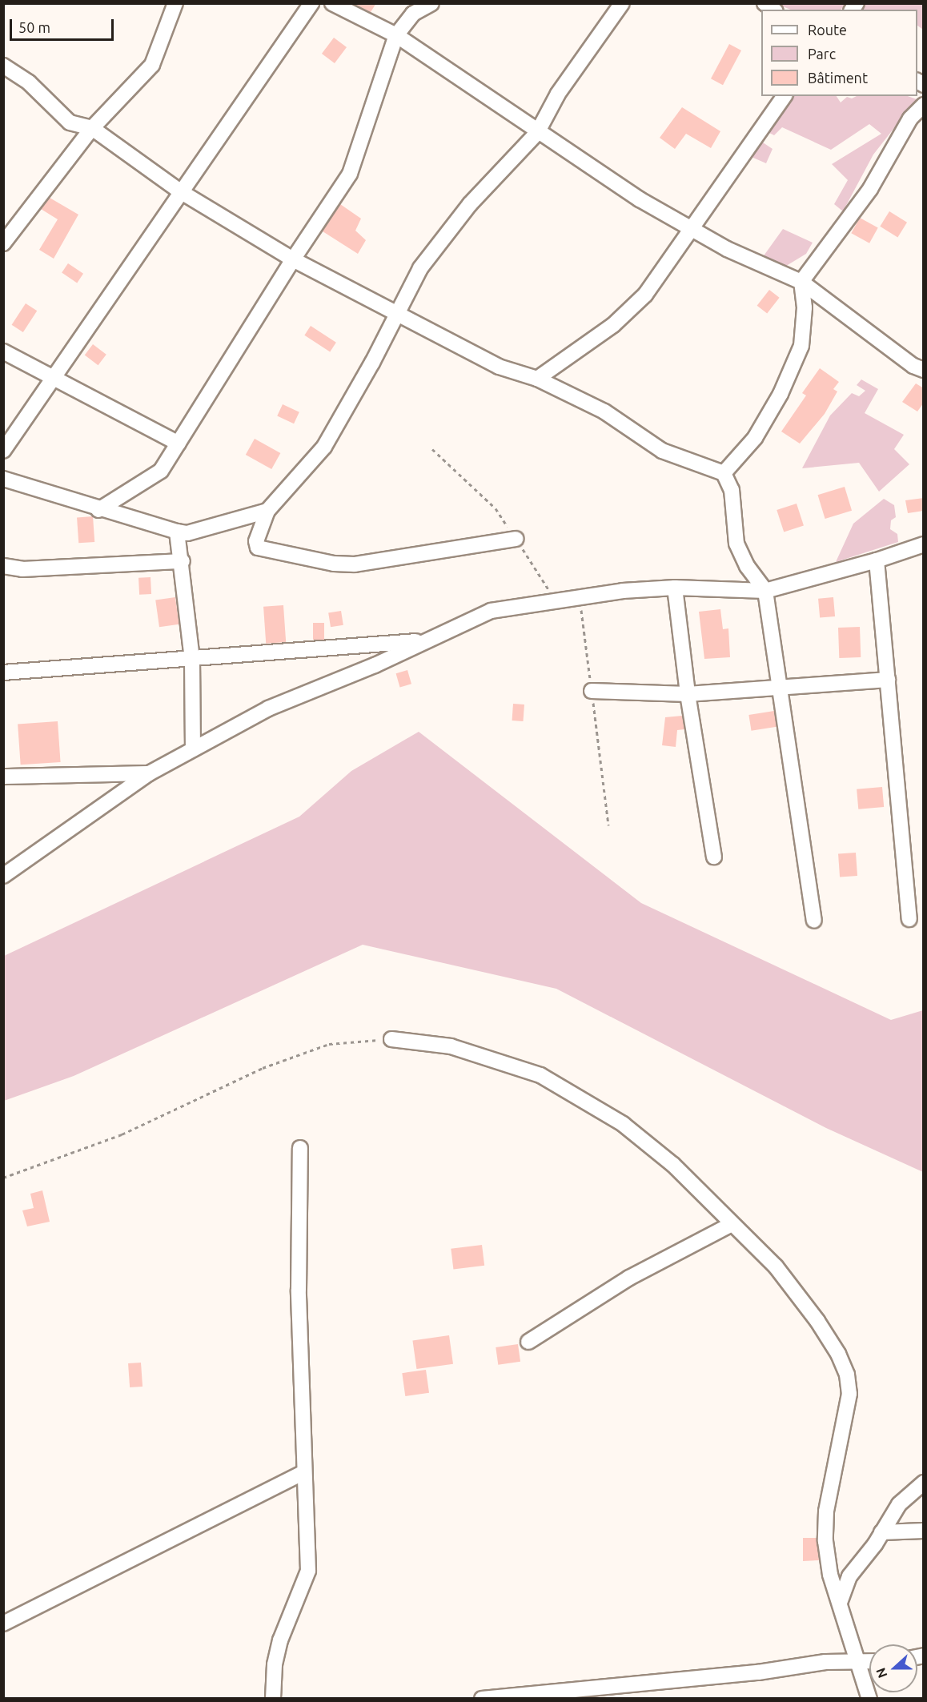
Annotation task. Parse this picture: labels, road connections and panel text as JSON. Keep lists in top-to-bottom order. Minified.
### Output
{"legend":["Route","Parc","Bâtiment"],"scale_bar":"50 m","north":"left"}
